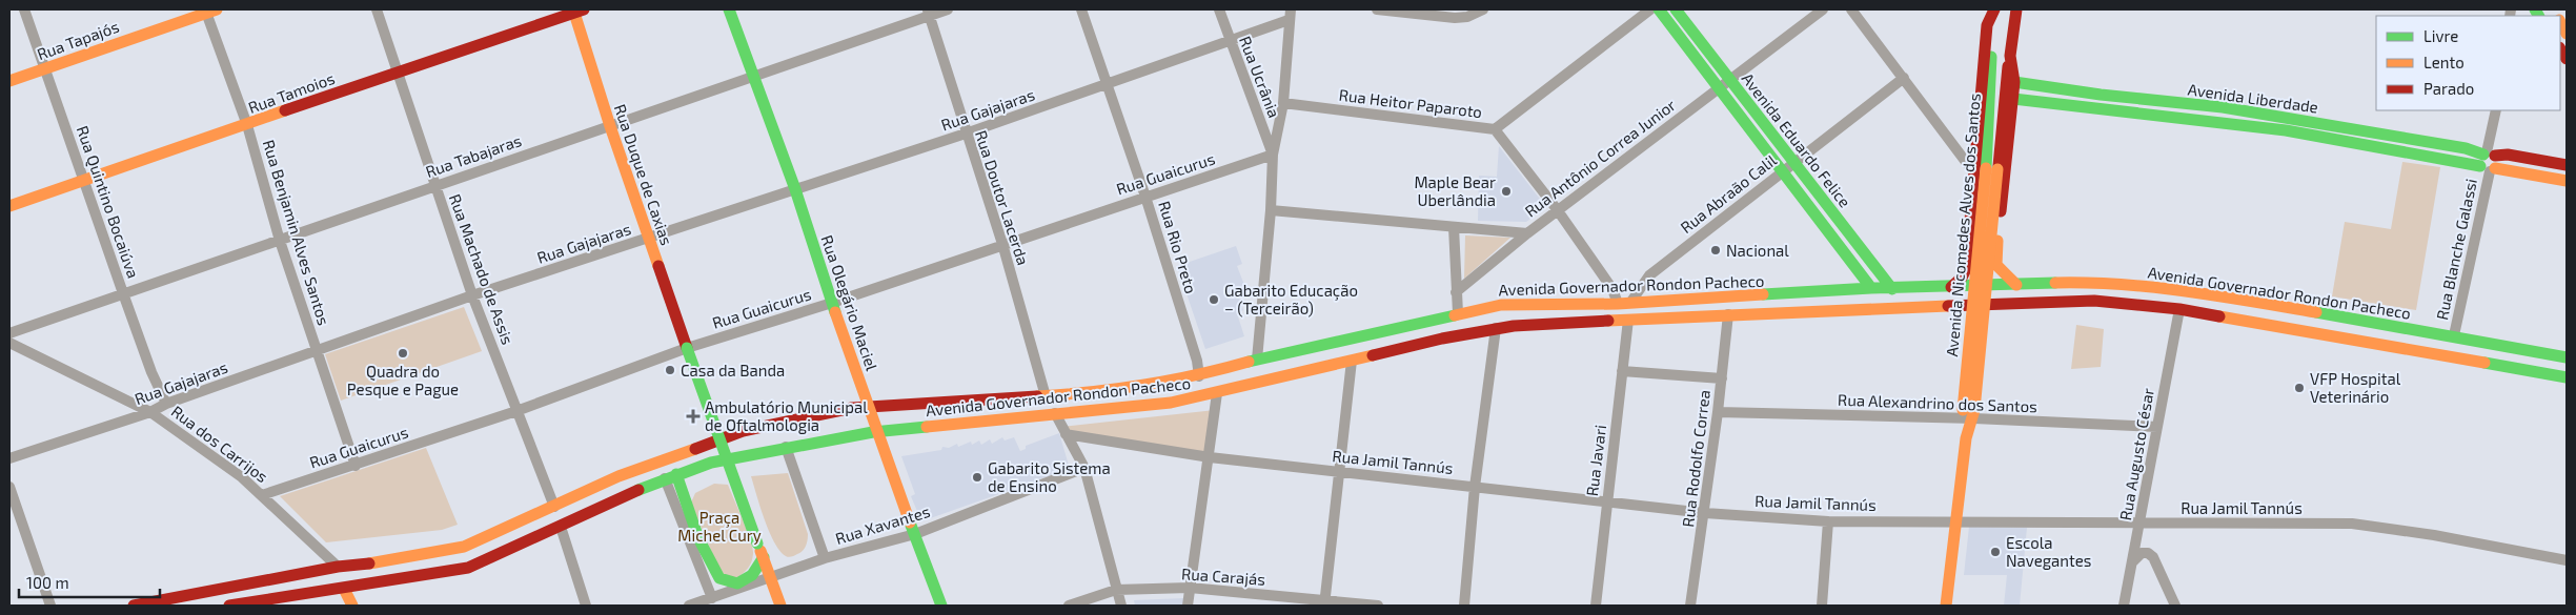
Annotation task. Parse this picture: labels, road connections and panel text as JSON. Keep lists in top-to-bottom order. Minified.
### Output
{"streets":{"main road":["Rua Tapajós","Rua Tamoios","Avenida Liberdade","Avenida Eduardo Felice","Rua Duque de Caxias","Avenida Nicomedes Alves dos Santos","Avenida Governador Rondon Pacheco","Rua Olegário Maciel"],"street":["Rua Ucrânia","Rua Heitor Paparoto","Rua Gajajaras","Rua Tabajaras","Rua Antônio Correa Junior","Rua Guaicurus","Rua Abraão Calil","Rua Doutor Lacerda","Rua Quintino Bocaiúva","Rua Benjamin Alves Santos","Rua Rio Preto","Rua Blanche Galassi","Rua Machado de Assis","Rua Alexandrino dos Santos","Rua dos Carrijos","Rua Augusto César","Rua Rodolfo Correa","Rua Javari","Rua Jamil Tannús","Rua Xavantes","Rua Carajás"]},"crossings":[["Rua Tapajós","Rua Quintino Bocaiúva"],["Rua Tapajós","Rua Benjamin Alves Santos"],["Rua Ucrânia","Rua Gajajaras"],["Rua Ucrânia","Rua Guaicurus"],["Rua Tamoios","Rua Duque de Caxias"],["Rua Tamoios","Rua Quintino Bocaiúva"],["Rua Tamoios","Rua Benjamin Alves Santos"],["Rua Tamoios","Rua Machado de Assis"],["Avenida Liberdade","Avenida Nicomedes Alves dos Santos"],["Avenida Liberdade","Rua Blanche Galassi"],["Rua Gajajaras","Rua Duque de Caxias"],["Rua Gajajaras","Rua Doutor Lacerda"],["Rua Gajajaras","Rua Quintino Bocaiúva"],["Rua Gajajaras","Rua Benjamin Alves Santos"],["Rua Gajajaras","Rua Rio Preto"],["Rua Gajajaras","Rua Machado de Assis"],["Rua Gajajaras","Rua Olegário Maciel"],["Rua Gajajaras","Rua dos Carrijos"],["Avenida Eduardo Felice","Rua Antônio Correa Junior"],["Avenida Eduardo Felice","Rua Abraão Calil"],["Avenida Eduardo Felice","Avenida Governador Rondon Pacheco"],["Rua Tabajaras","Rua Duque de Caxias"],["Rua Tabajaras","Rua Doutor Lacerda"],["Rua Tabajaras","Rua Quintino Bocaiúva"],["Rua Tabajaras","Rua Benjamin Alves Santos"],["Rua Tabajaras","Rua Machado de Assis"],["Rua Tabajaras","Rua Olegário Maciel"],["Rua Guaicurus","Rua Duque de Caxias"],["Rua Guaicurus","Rua Doutor Lacerda"],["Rua Guaicurus","Rua Benjamin Alves Santos"],["Rua Guaicurus","Rua Rio Preto"],["Rua Guaicurus","Rua Machado de Assis"],["Rua Guaicurus","Rua Olegário Maciel"],["Rua Guaicurus","Rua dos Carrijos"],["Rua Duque de Caxias","Rua Xavantes"],["Rua Abraão Calil","Avenida Governador Rondon Pacheco"],["Rua Doutor Lacerda","Avenida Governador Rondon Pacheco"],["Avenida Nicomedes Alves dos Santos","Avenida Governador Rondon Pacheco"],["Avenida Nicomedes Alves dos Santos","Rua Alexandrino dos Santos"],["Avenida Nicomedes Alves dos Santos","Rua Jamil Tannús"],["Rua Rio Preto","Avenida Governador Rondon Pacheco"],["Rua Blanche Galassi","Avenida Governador Rondon Pacheco"],["Rua Machado de Assis","Avenida Governador Rondon Pacheco"],["Avenida Governador Rondon Pacheco","Rua dos Carrijos"],["Avenida Governador Rondon Pacheco","Rua Augusto César"],["Avenida Governador Rondon Pacheco","Rua Rodolfo Correa"],["Avenida Governador Rondon Pacheco","Rua Javari"],["Rua Olegário Maciel","Rua Xavantes"],["Rua Alexandrino dos Santos","Rua Augusto César"],["Rua Alexandrino dos Santos","Rua Rodolfo Correa"],["Rua Augusto César","Rua Jamil Tannús"],["Rua Rodolfo Correa","Rua Jamil Tannús"],["Rua Javari","Rua Jamil Tannús"]],"parks":["Praça Michel Cury"],"places":{"other":["Maple Bear Uberlândia","Nacional","Gabarito Educação – (Terceirão)","Quadra do Pesque e Pague","Casa da Banda","VFP Hospital Veterinário","Gabarito Sistema de Ensino","Escola Navegantes"],"health":["Ambulatório Municipal de Oftalmologia"]},"legend":["Livre","Lento","Parado"],"scale_bar":"100 m"}
